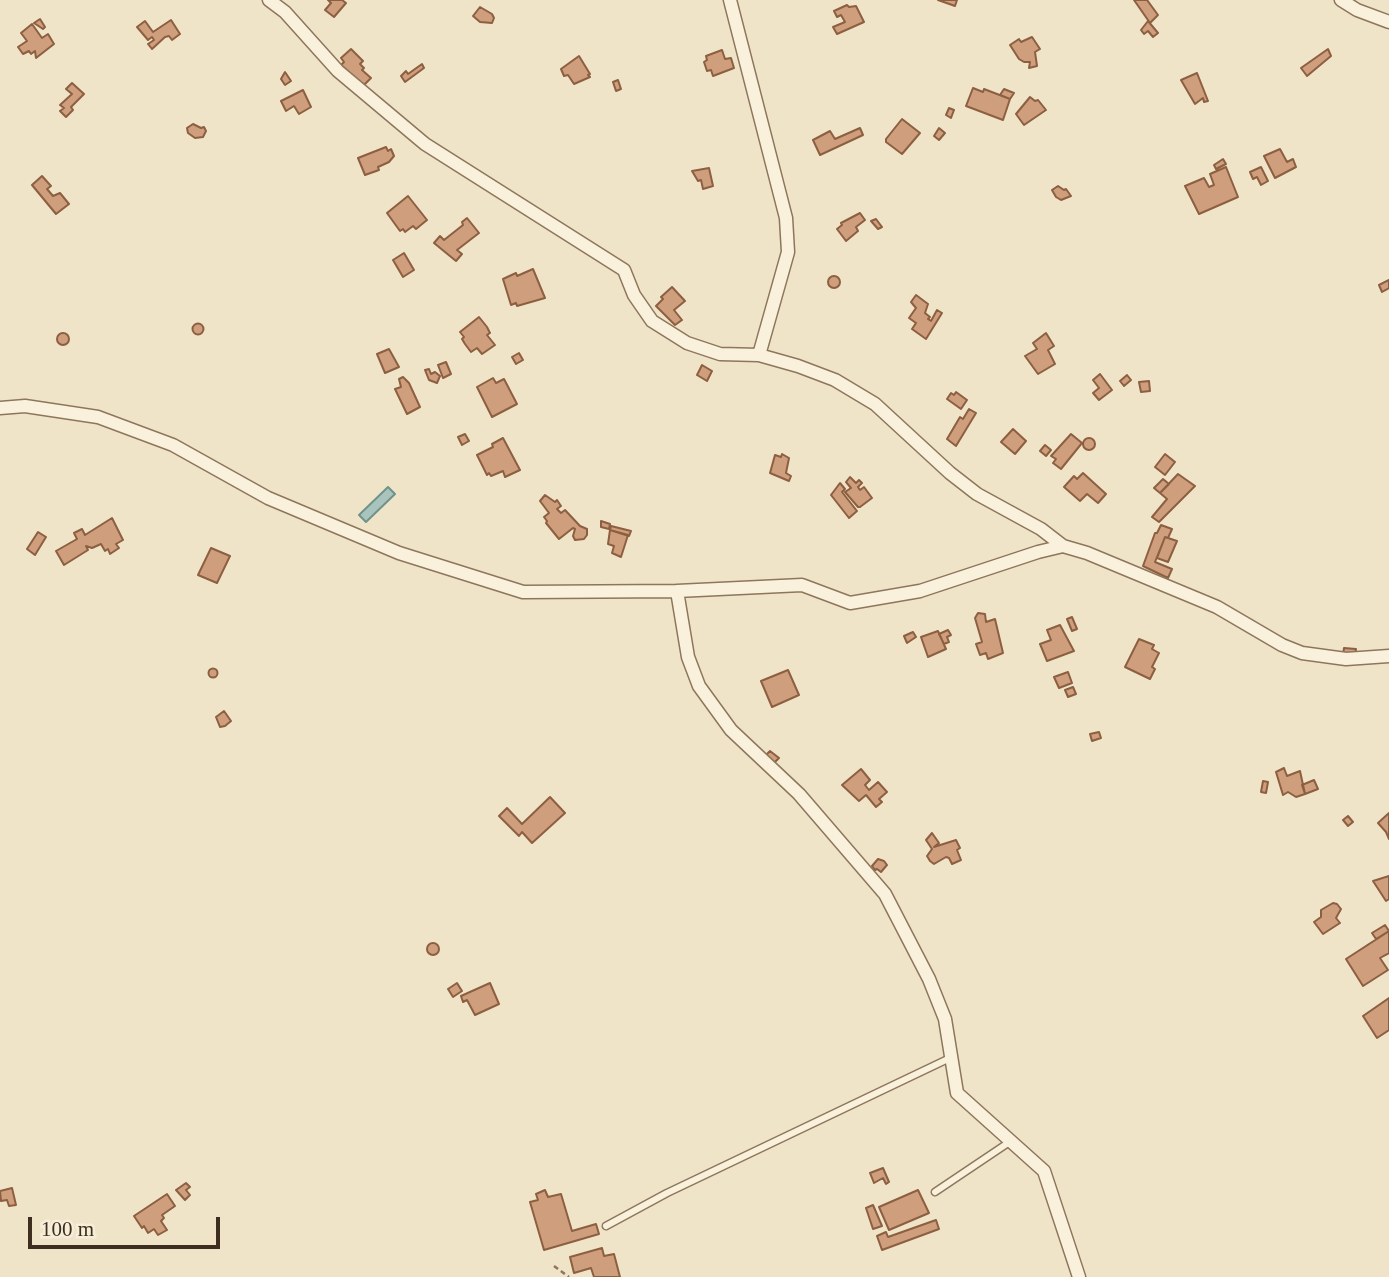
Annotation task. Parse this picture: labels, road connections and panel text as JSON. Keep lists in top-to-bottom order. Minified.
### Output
{"scale_bar":"100 m"}
